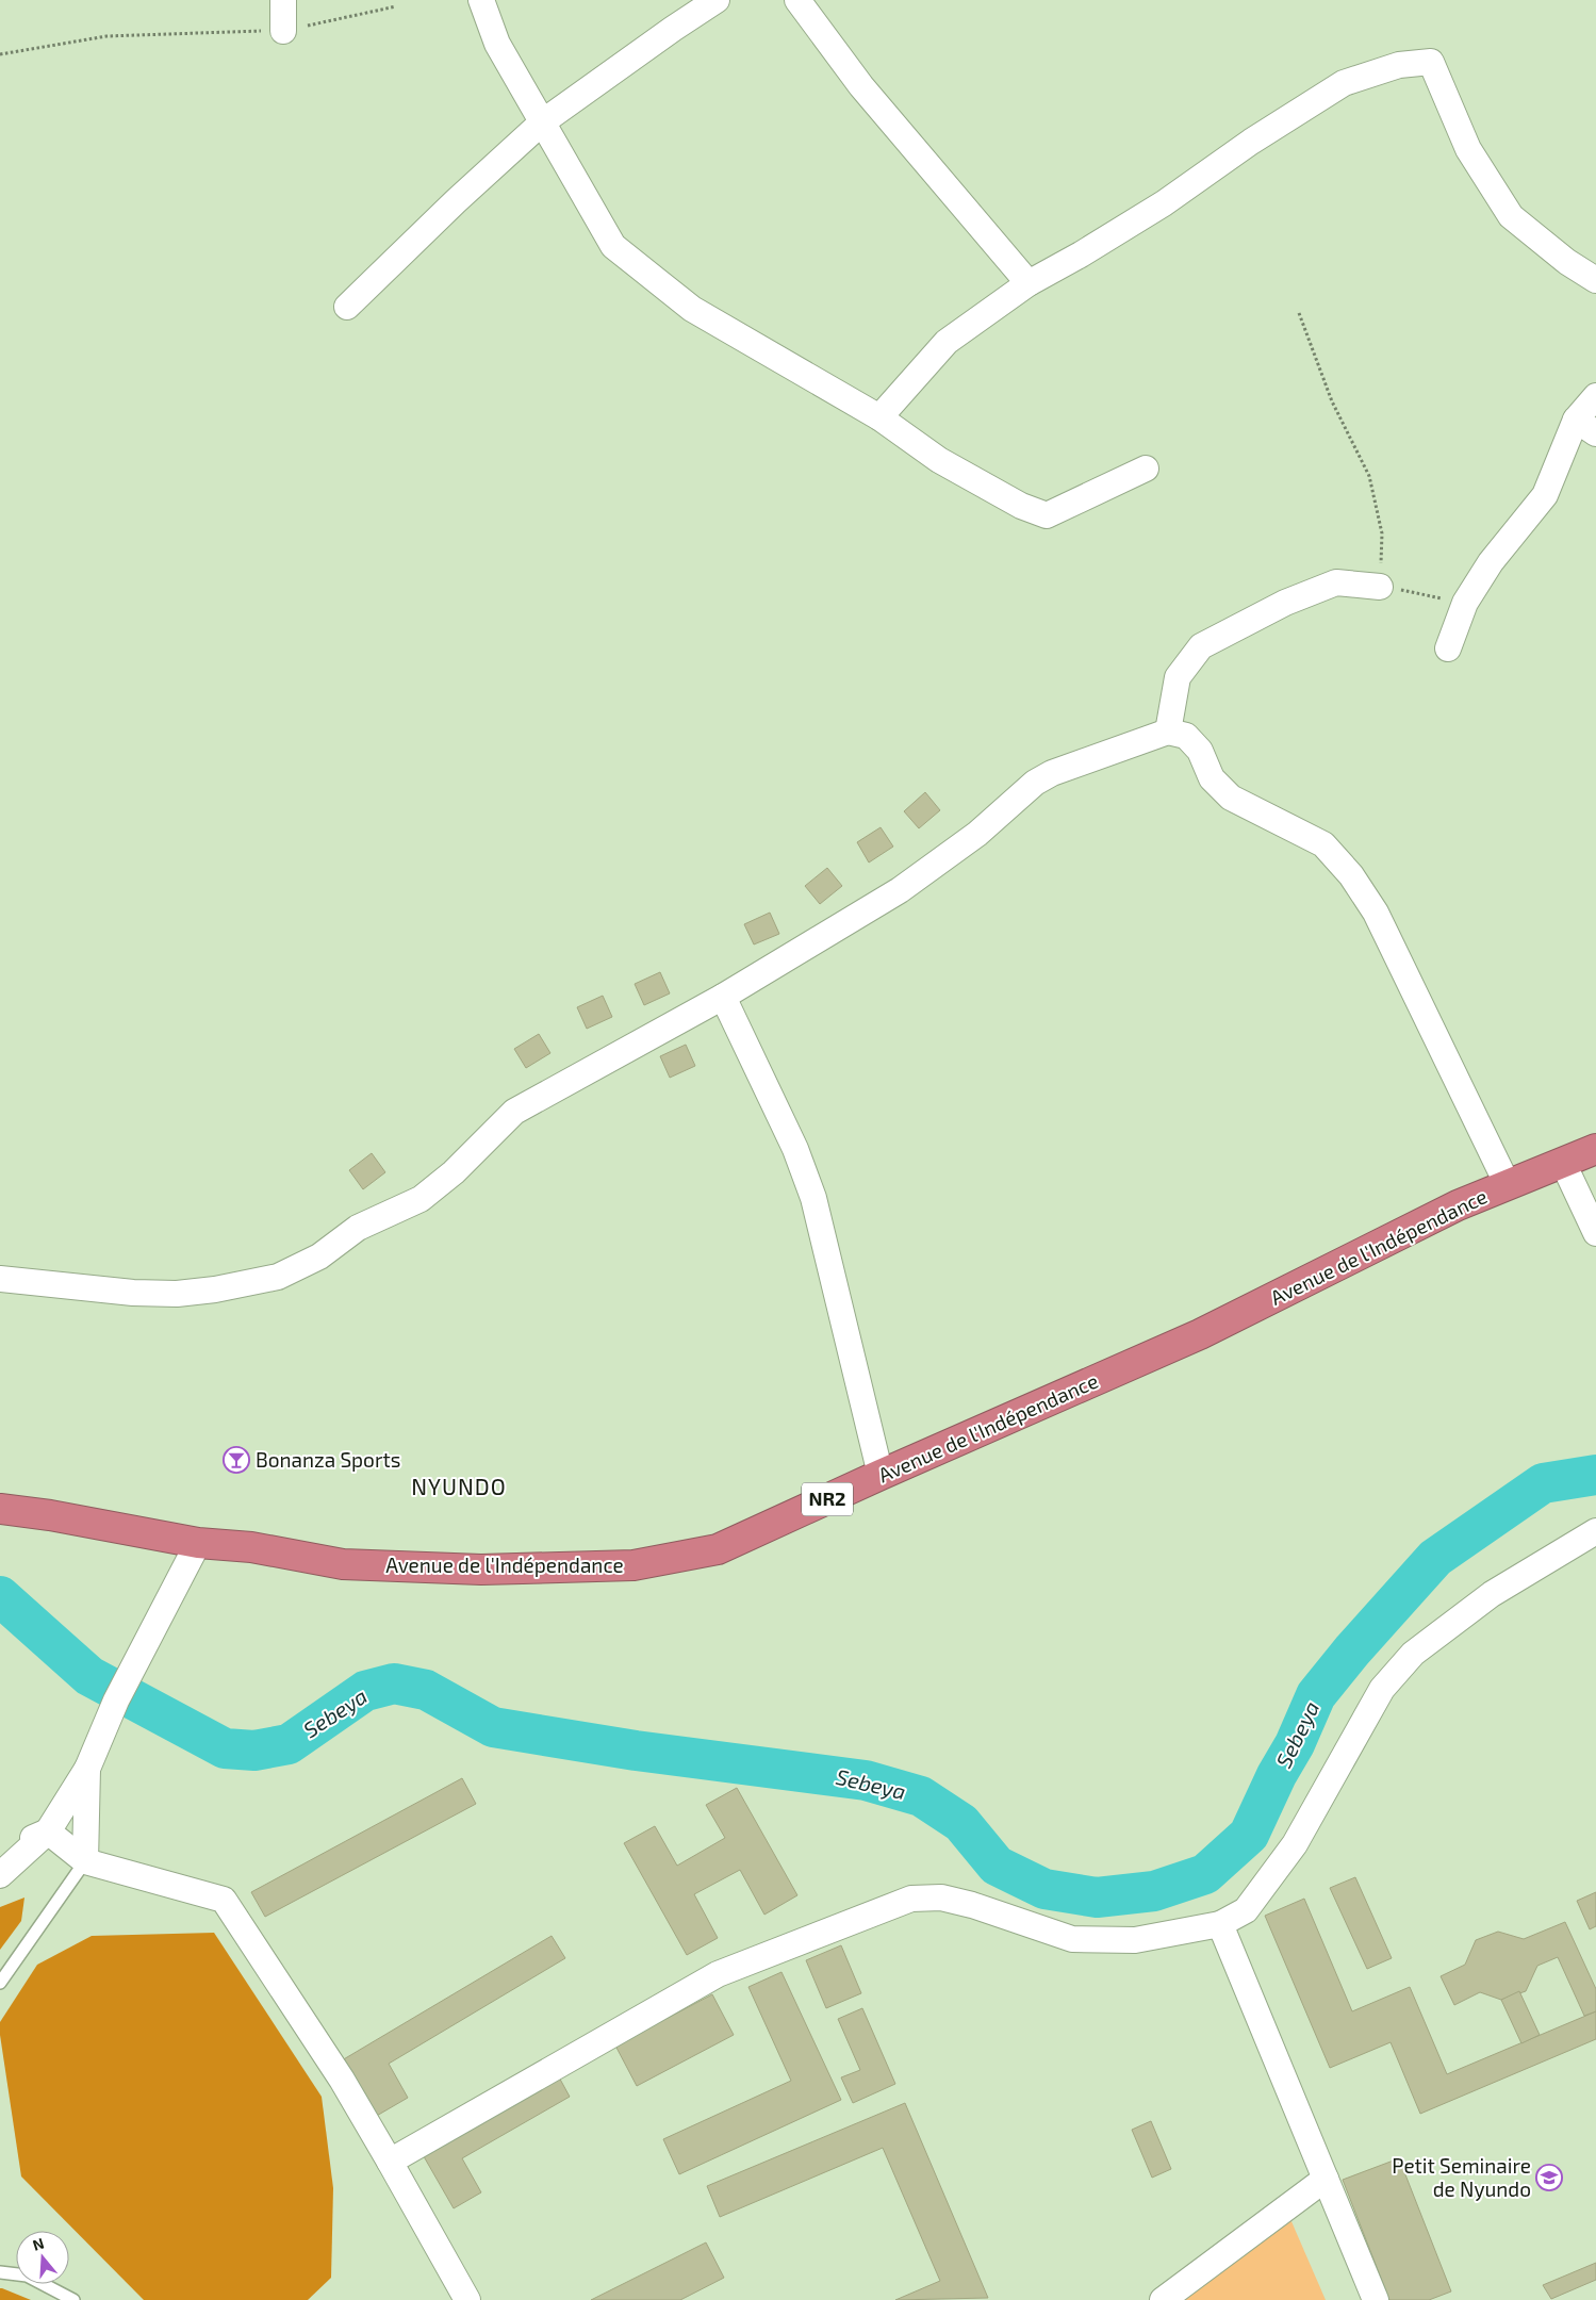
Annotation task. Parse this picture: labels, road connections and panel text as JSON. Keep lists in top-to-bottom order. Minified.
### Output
{"streets":{"highway":["Avenue de l'Indépendance","NR2"]},"districts":["NYUNDO"],"water":["Sebeya"],"places":{"bar":["Bonanza Sports"],"school or university":["Petit Seminaire de Nyundo"]},"north":"top"}
